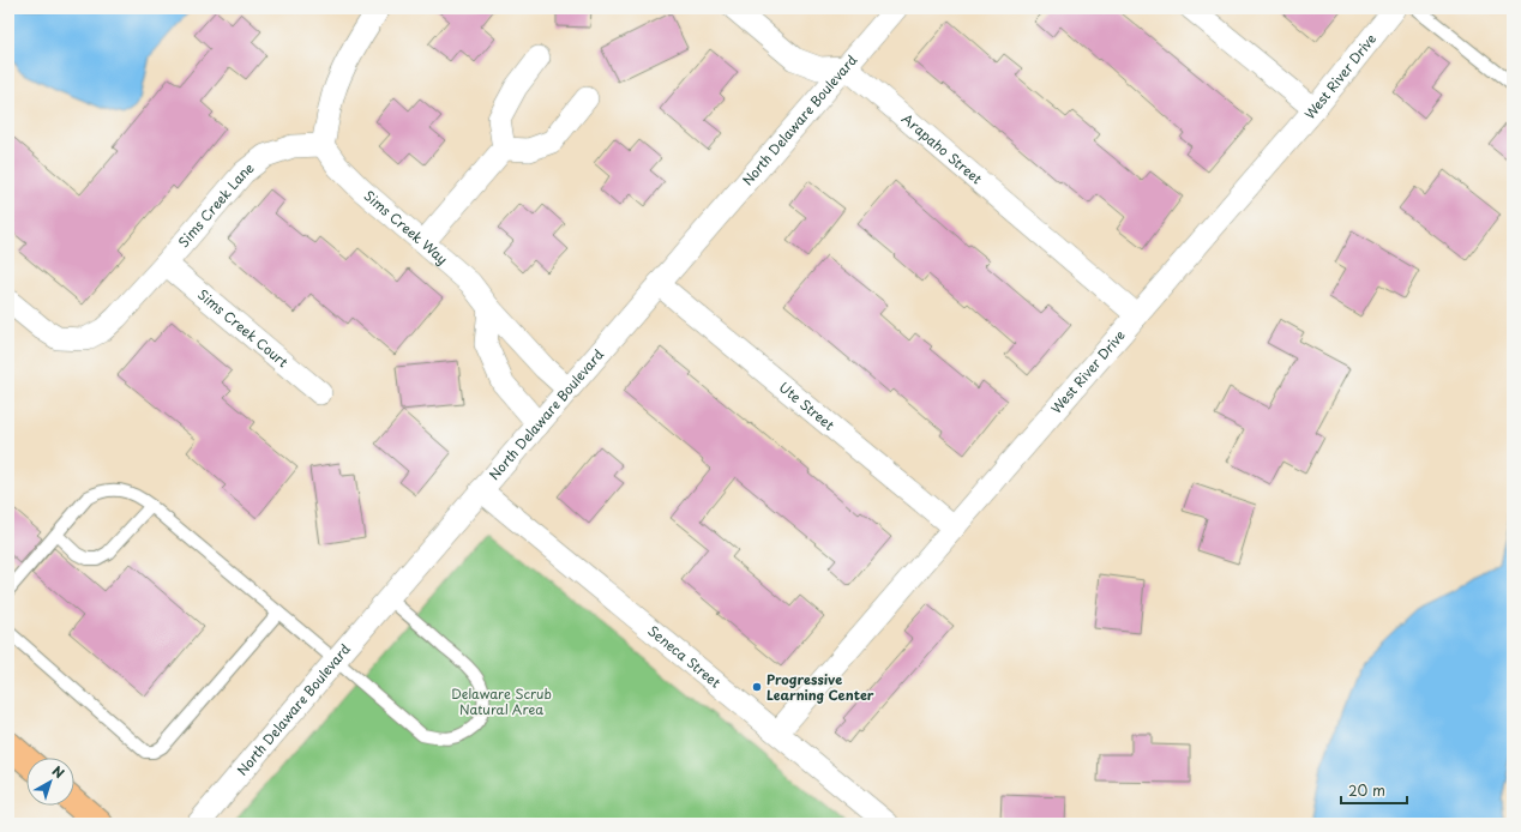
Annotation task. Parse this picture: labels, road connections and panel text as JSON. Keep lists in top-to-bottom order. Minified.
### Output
{"streets":{"street":["West River Drive","North Delaware Boulevard","Arapaho Street","Sims Creek Lane","Sims Creek Way","Sims Creek Court","Ute Street","Seneca Street"]},"crossings":[["West River Drive","Arapaho Street"],["West River Drive","Ute Street"],["West River Drive","Seneca Street"],["North Delaware Boulevard","Arapaho Street"],["North Delaware Boulevard","Sims Creek Way"],["North Delaware Boulevard","Ute Street"],["North Delaware Boulevard","Seneca Street"],["Sims Creek Lane","Sims Creek Way"],["Sims Creek Lane","Sims Creek Court"]],"parks":["Delaware Scrub Natural Area"],"places":["Progressive Learning Center"],"scale_bar":"20 m","north":"top right"}
